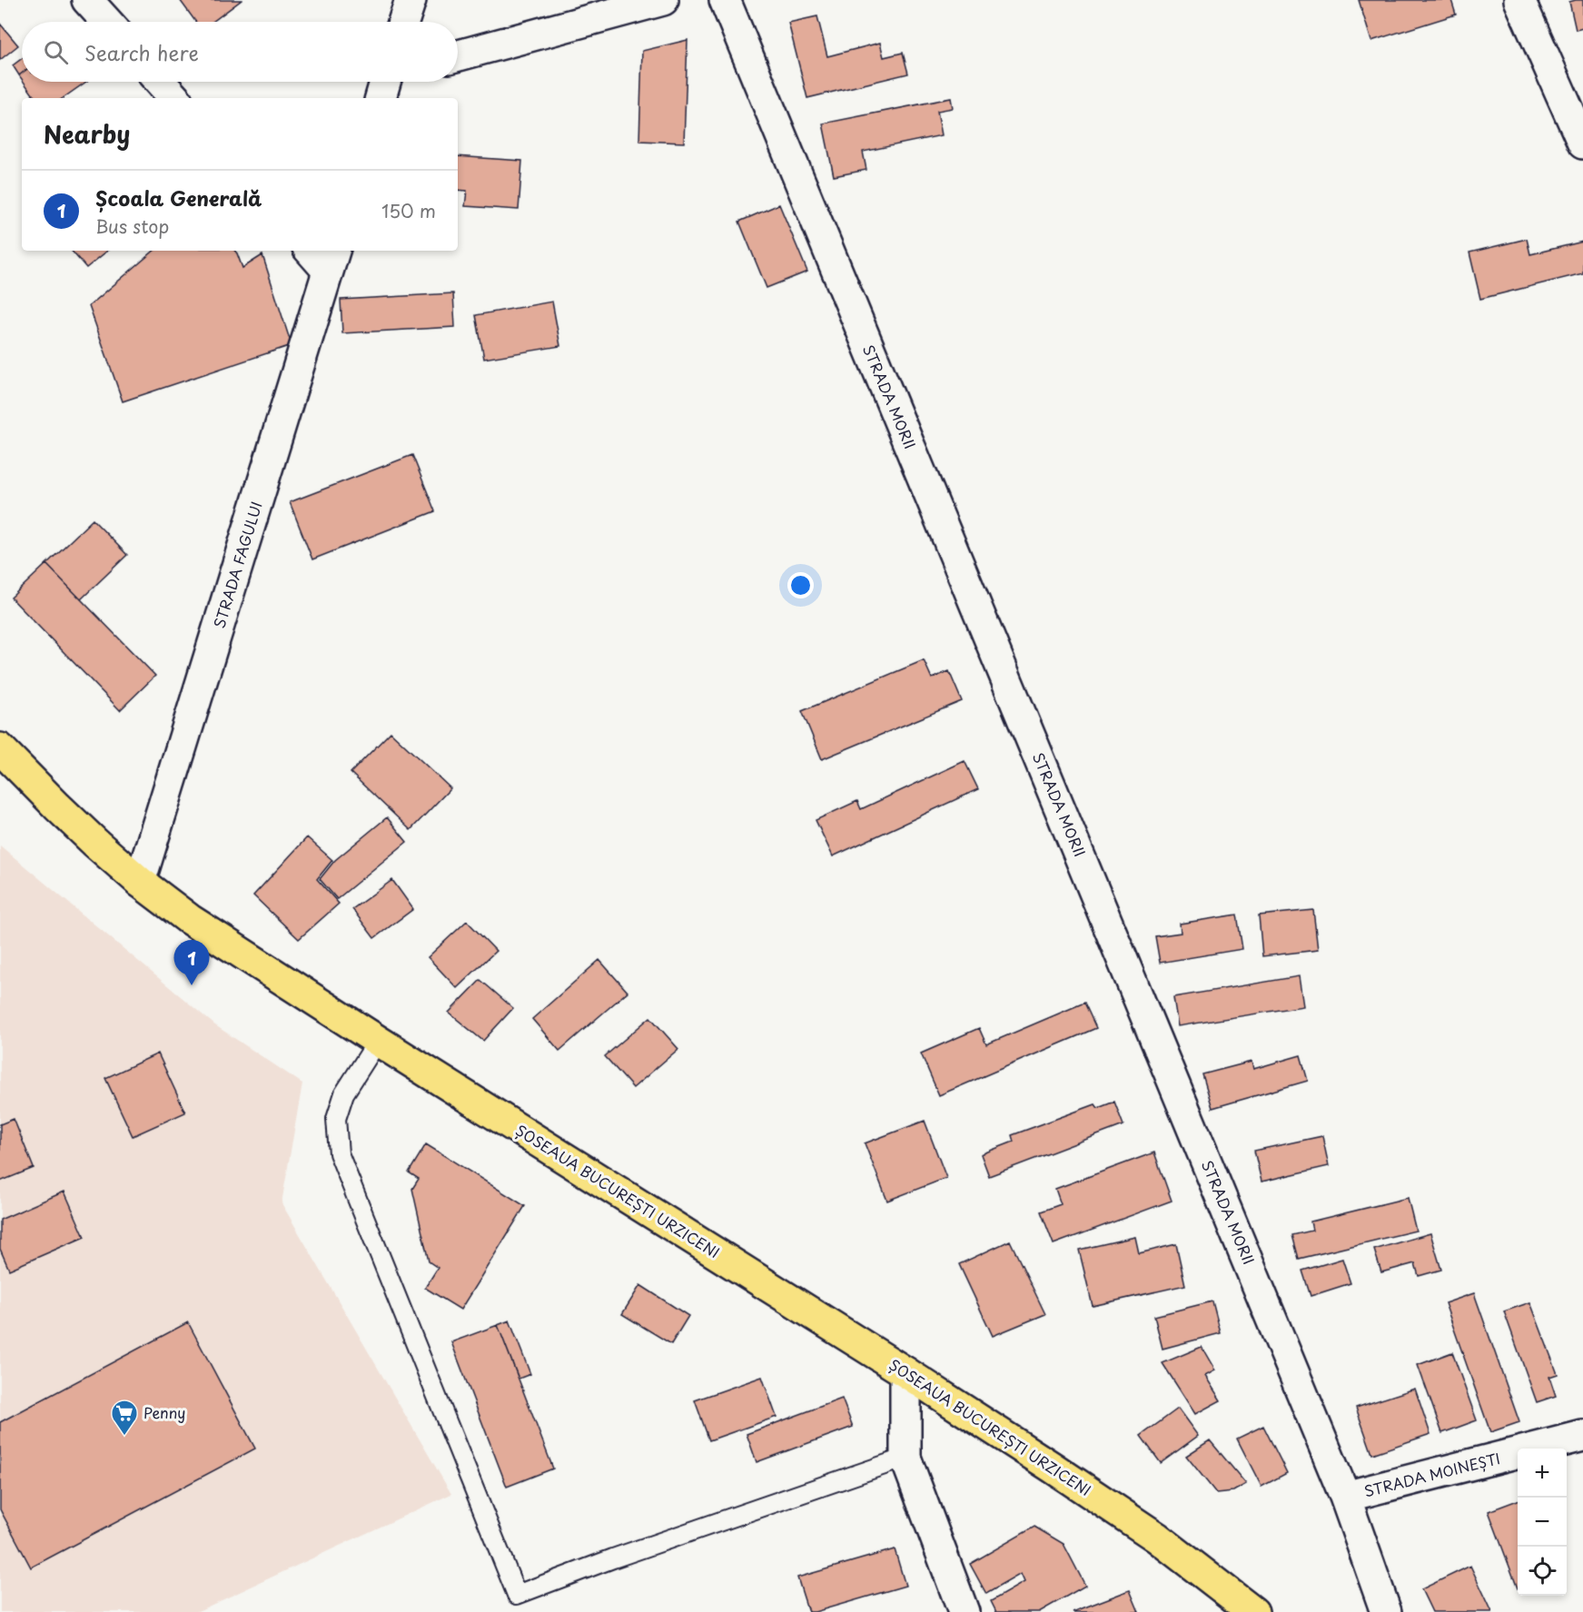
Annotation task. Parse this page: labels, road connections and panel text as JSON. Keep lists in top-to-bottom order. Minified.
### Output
{"streets":{"highway":["ȘOSEAUA BUCUREȘTI URZICENI"],"street":["STRADA MORII","STRADA FAGULUI","STRADA MOINEȘTI"]},"crossings":[["STRADA MORII","STRADA MOINEȘTI"],["STRADA FAGULUI","ȘOSEAUA BUCUREȘTI URZICENI"]],"places":{"supermarket":["Penny"]},"page":{"search":"Search here","heading":"Nearby","list":[{"mark":"1","name":"Școala Generală","note":"Bus stop","value":"150 m"}],"pins":"1","map_buttons":["+","−"]}}
